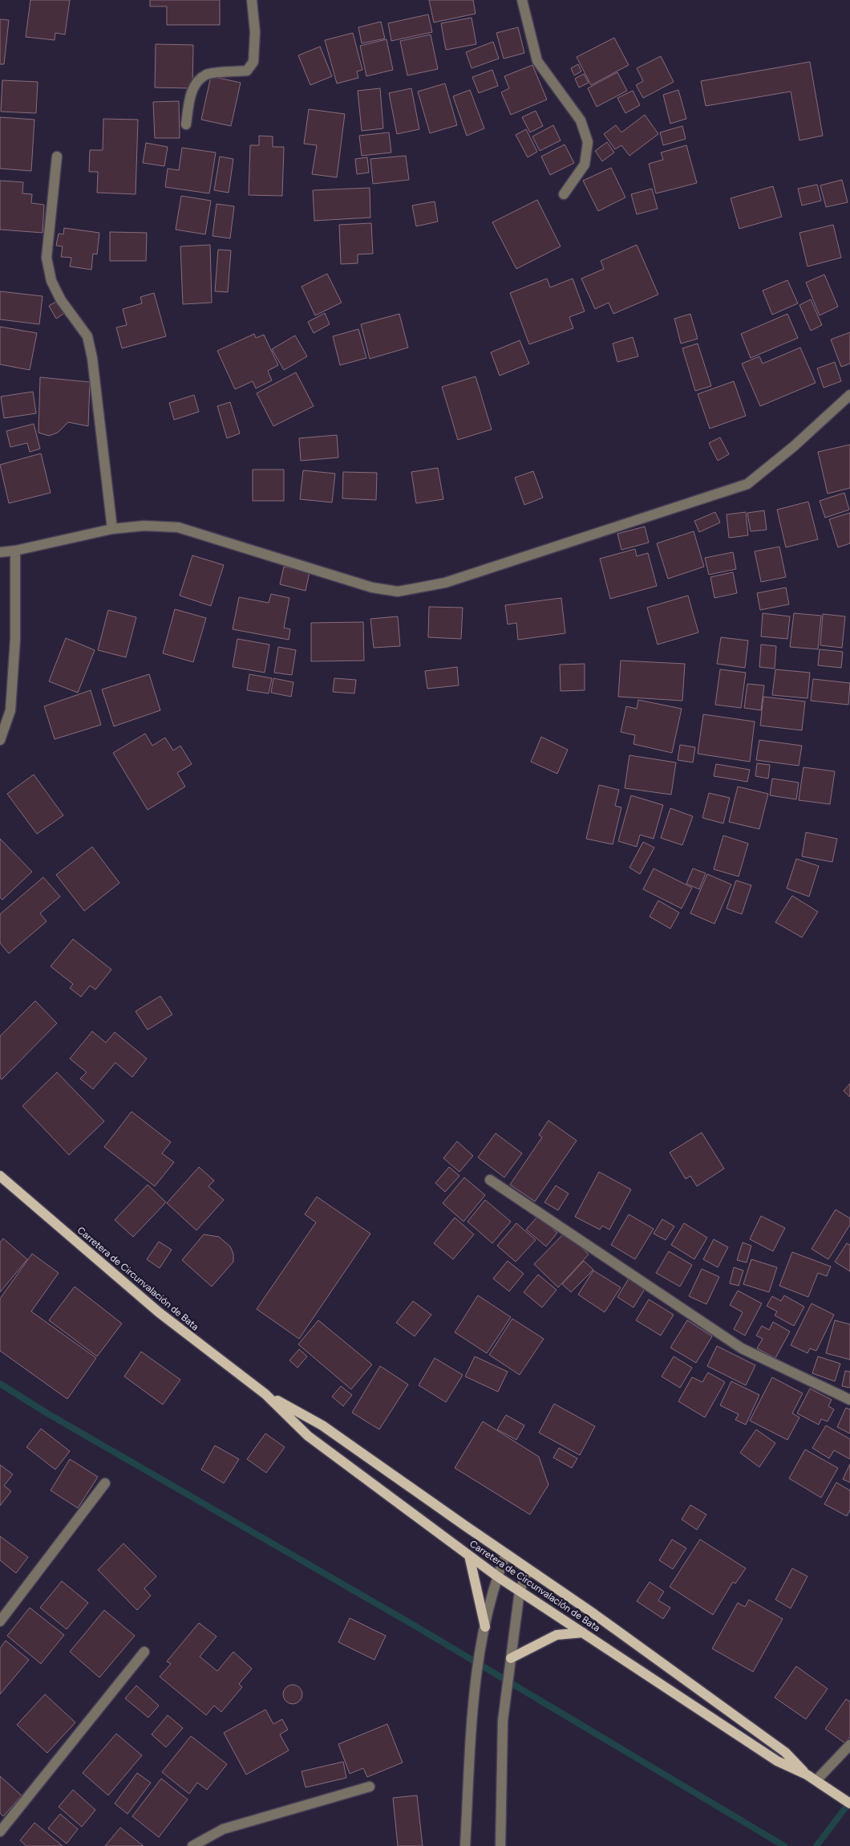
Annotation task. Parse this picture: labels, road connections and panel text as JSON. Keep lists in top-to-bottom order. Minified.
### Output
{"streets":{"main road":["Carretera de Circunvalación de Bata"]}}
